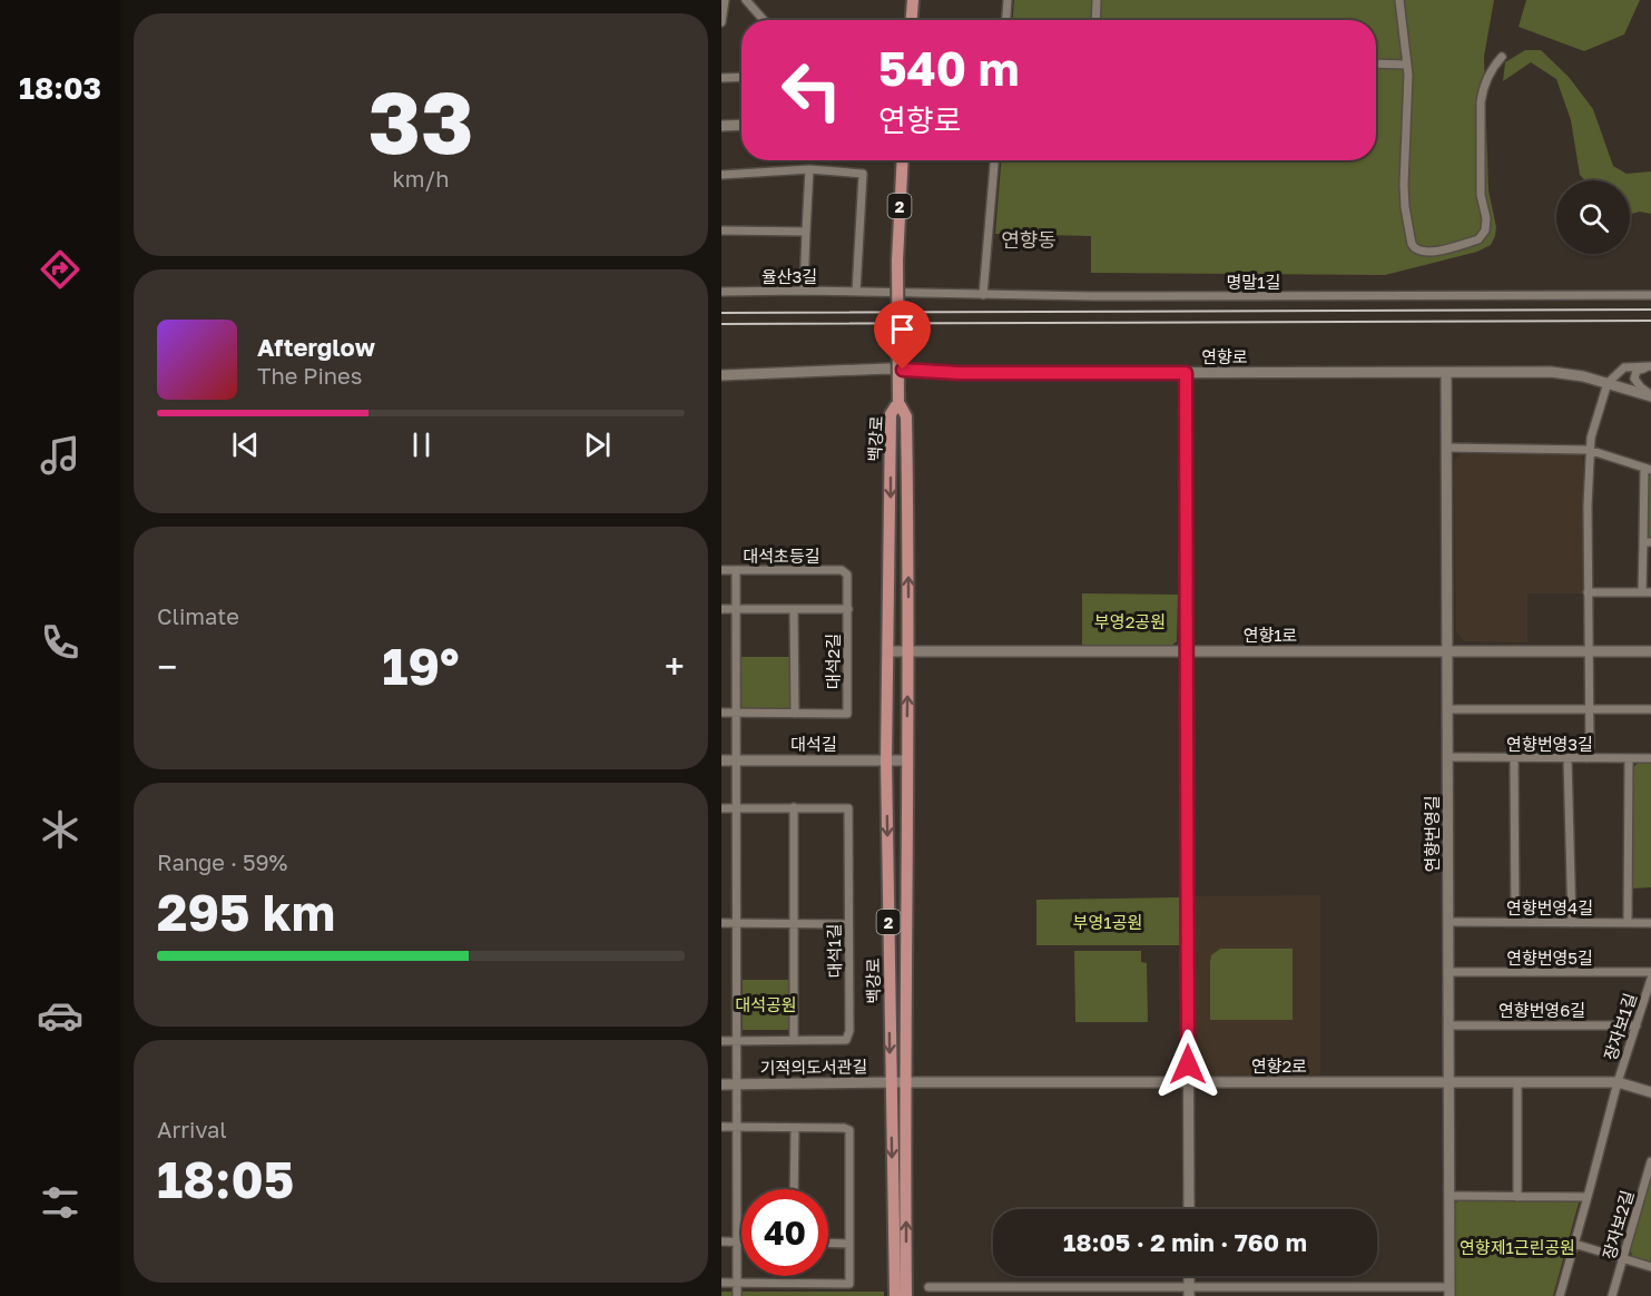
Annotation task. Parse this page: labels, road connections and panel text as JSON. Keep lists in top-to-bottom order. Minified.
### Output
{"streets":{"main road":["2","백강로"],"street":["율산3길","명말1길","연향로","대석초등길","연향1로","대석2길","대석길","연향번영3길","연향번영길","연향번영4길","대석1길","연향번영5길","연향번영6길","장자보1길","연향2로","기적의도서관길","장자보2길"]},"crossings":[["2","백강로"],["율산3길","명말1길"],["연향로","연향번영길"],["백강로","연향1로"],["백강로","대석길"],["백강로","연향2로"],["백강로","기적의도서관길"],["대석초등길","대석2길"],["연향1로","연향번영길"],["연향번영3길","연향번영길"],["연향번영길","연향번영4길"],["연향번영길","연향번영5길"],["연향번영길","연향번영6길"],["연향번영길","연향2로"],["연향번영6길","장자보1길"],["장자보1길","연향2로"],["연향2로","기적의도서관길"]],"districts":["연향동"],"parks":["부영2공원","부영1공원","대석공원","연향제1근린공원"],"page":{"tabs":"18:03","tile":[["33","km/h"],"Climate",["Range · 59%","295 km"],["Arrival","18:05"]],"turn":["540 m","연향로"],"song":["Afterglow","The Pines"],"heat":["−","19°","+"],"limit":"40","trip":"18:05 · 2 min · 760 m"}}
